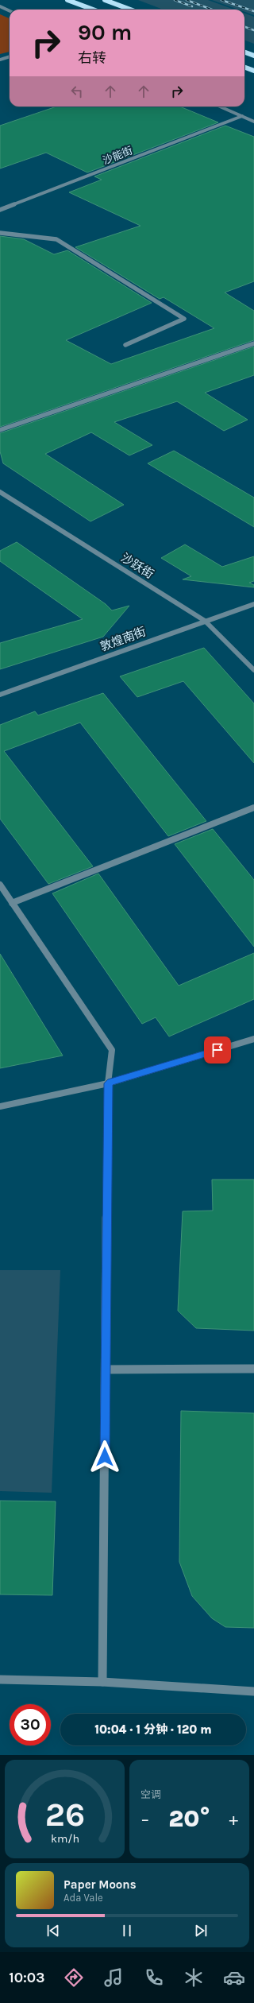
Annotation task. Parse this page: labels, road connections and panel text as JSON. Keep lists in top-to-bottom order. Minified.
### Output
{"streets":{"street":["沙能街","沙跃街","敦煌南街"]},"crossings":[["沙跃街","敦煌南街"]],"page":{"turn":["90 m","右转"],"limit":"30","trip":"10:04 · 1 分钟 · 120 m","tile":"空调","heat":["−","20°","+"],"song":["Paper Moons","Ada Vale"],"tabs":"10:03","gauge":["26","km/h"]}}
